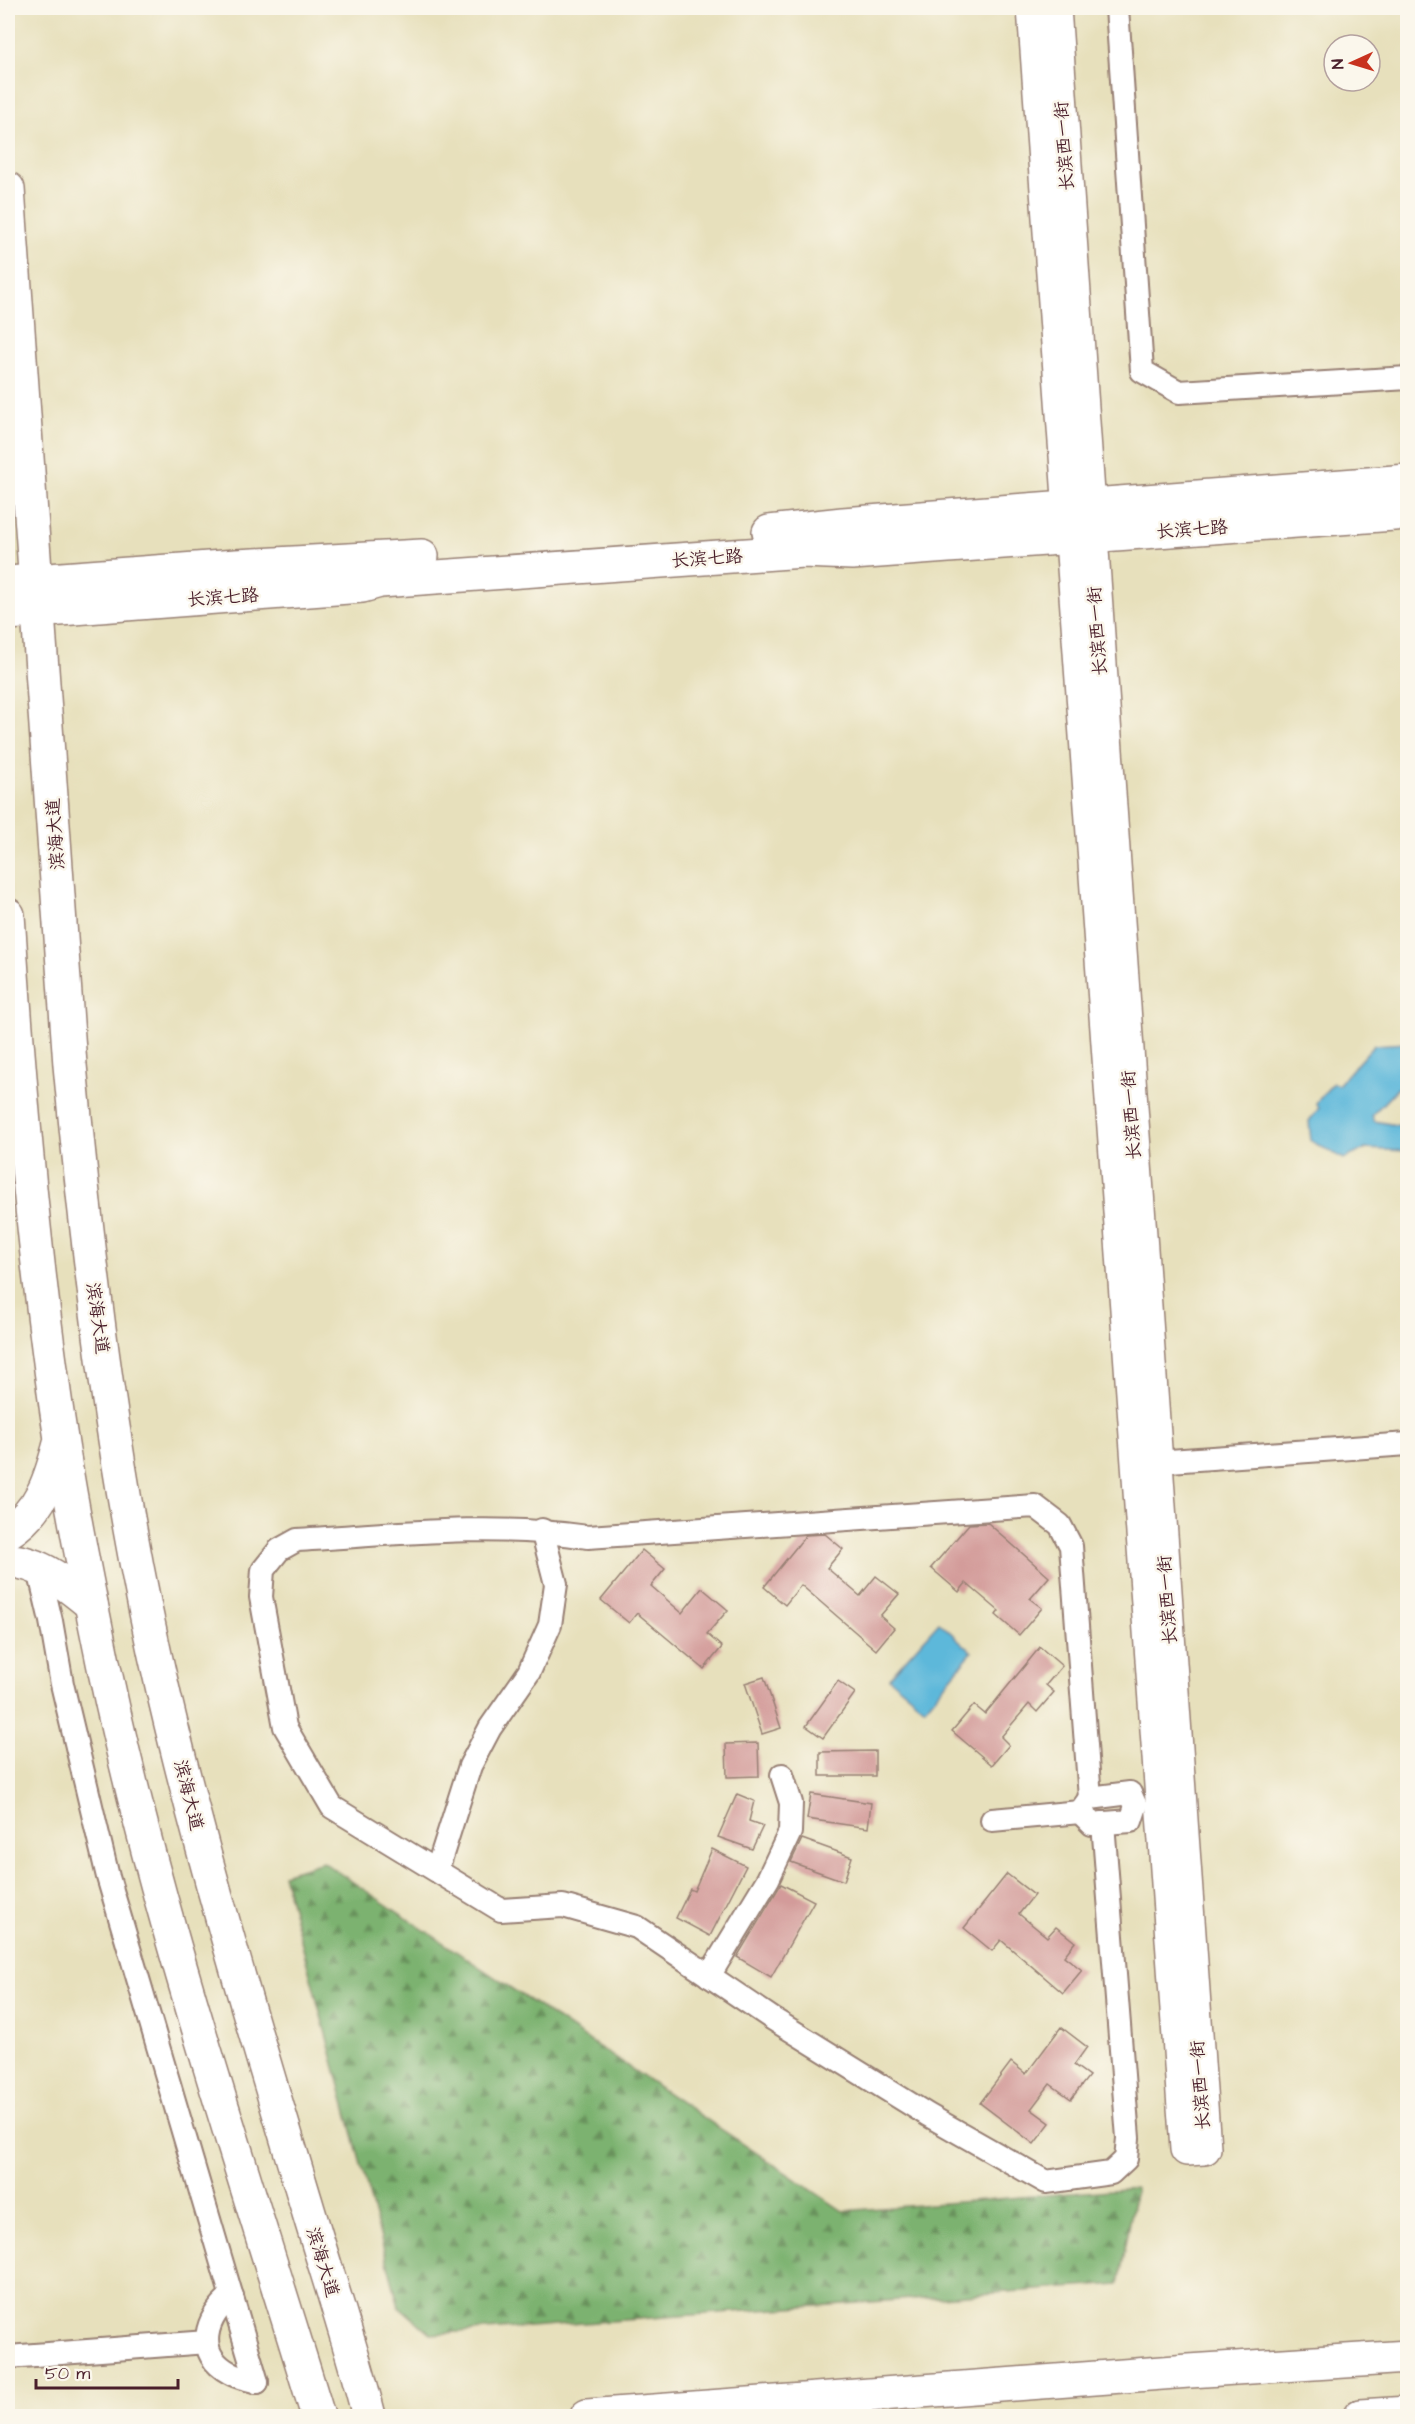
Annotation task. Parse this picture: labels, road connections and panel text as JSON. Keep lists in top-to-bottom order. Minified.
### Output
{"streets":{"main road":["长滨西一街","长滨七路","滨海大道"]},"crossings":[["长滨西一街","长滨七路"],["长滨七路","滨海大道"]],"scale_bar":"50 m","north":"left"}
